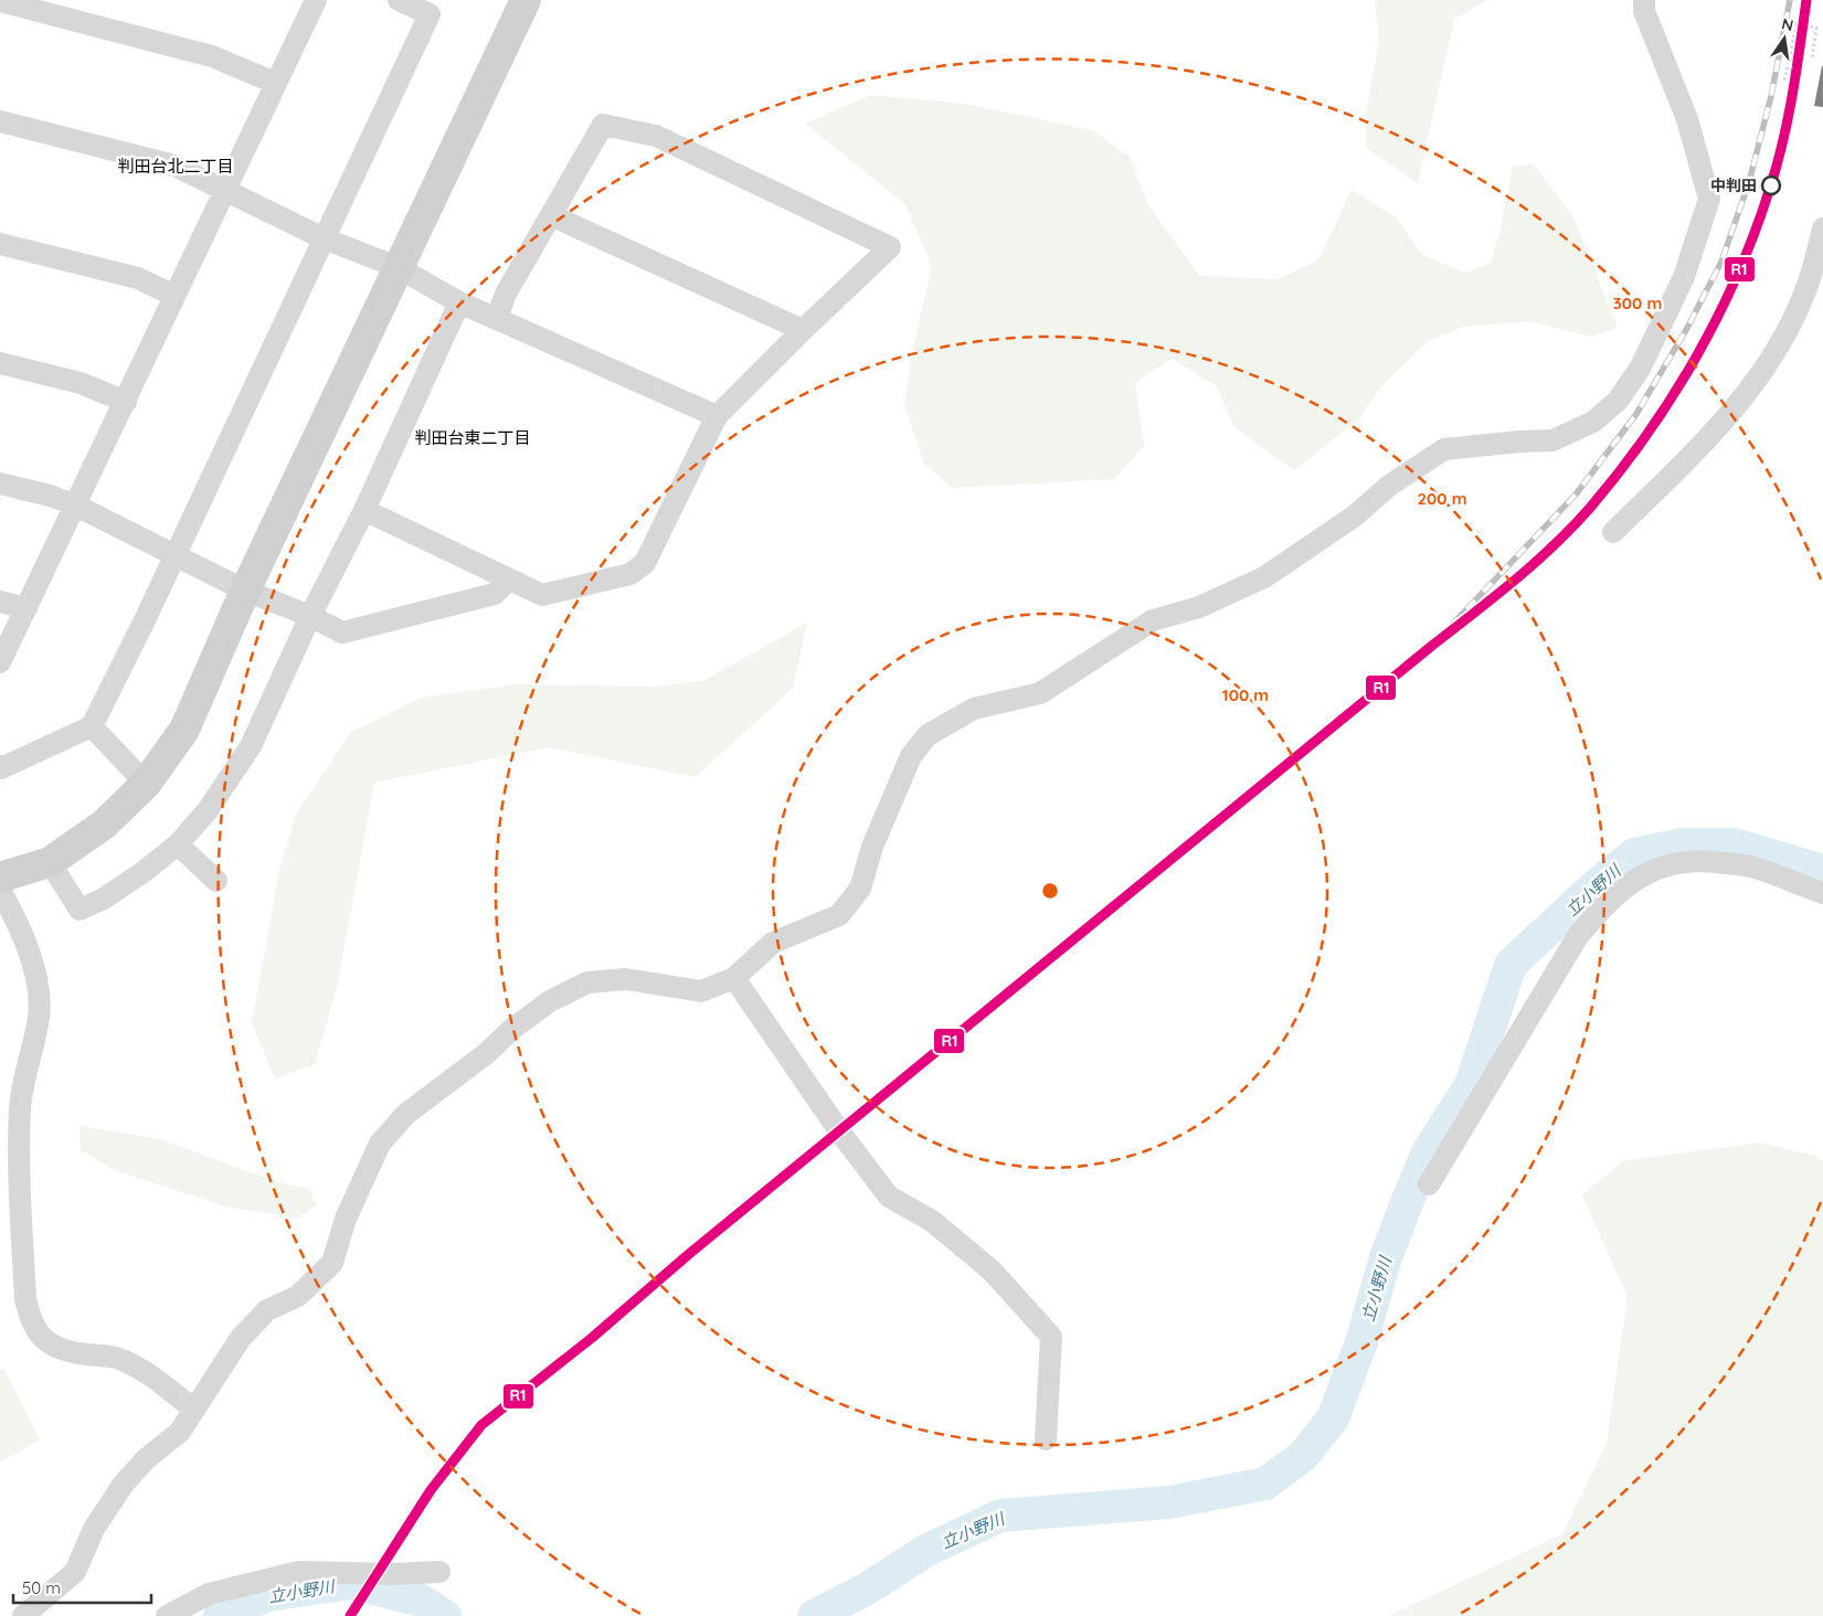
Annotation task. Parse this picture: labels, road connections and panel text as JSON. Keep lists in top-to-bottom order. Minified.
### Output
{"districts":["判田台北二丁目","判田台東二丁目"],"water":["立小野川"],"places":["中判田"],"lines":["transit line R1"],"scale_bar":"50 m","north":"top","rings":["300 m","200 m","100 m"]}
